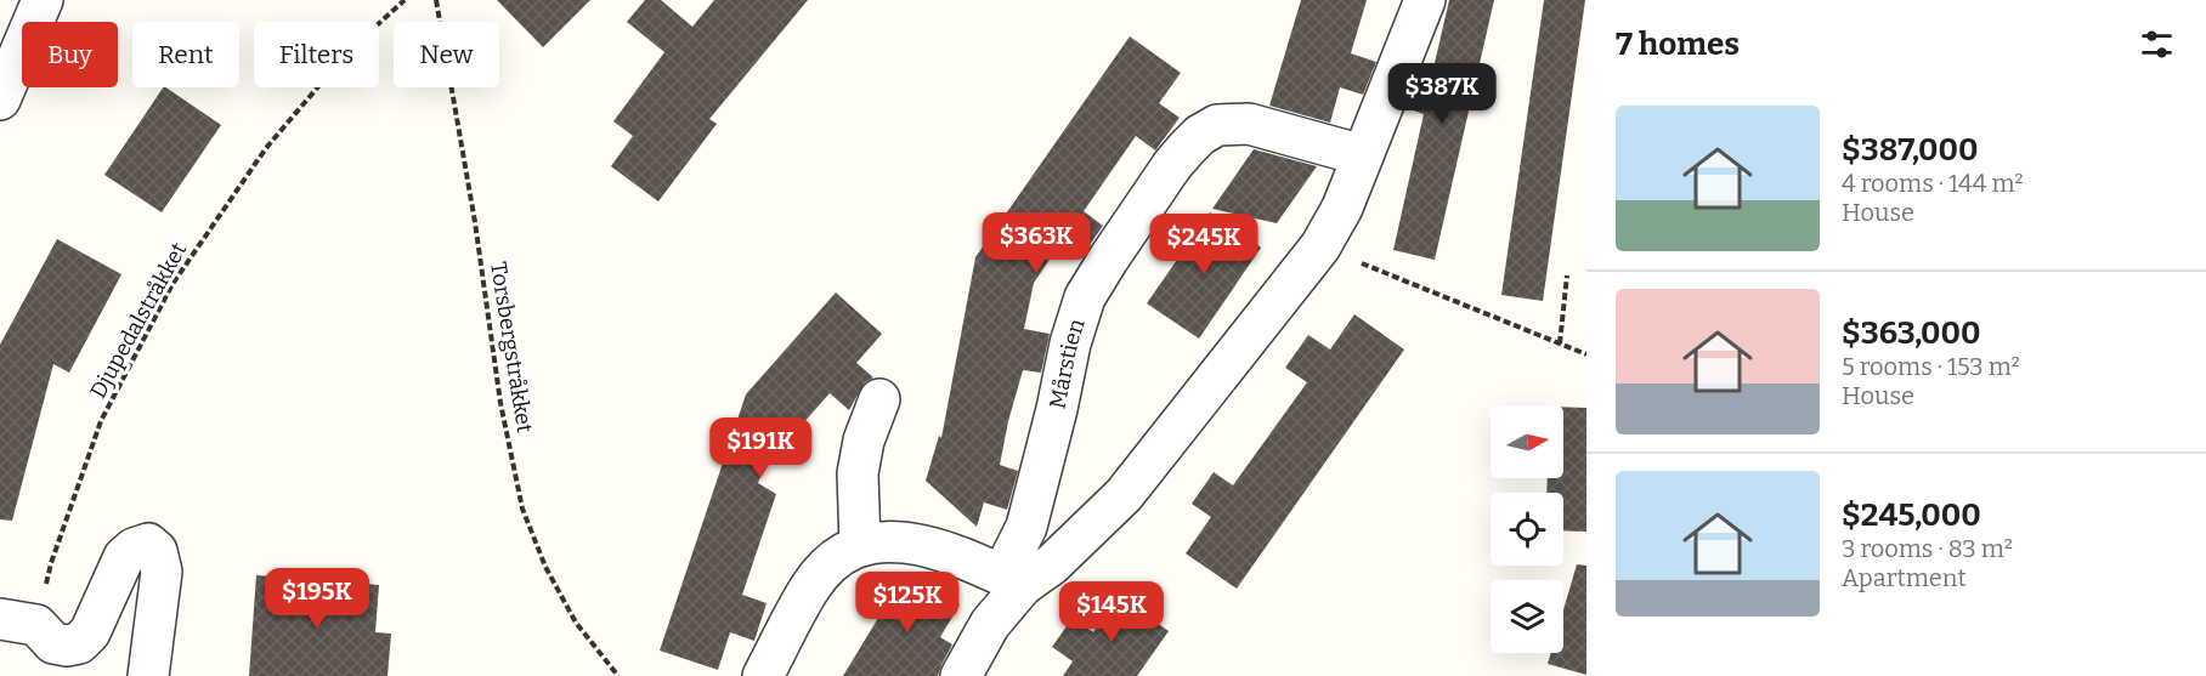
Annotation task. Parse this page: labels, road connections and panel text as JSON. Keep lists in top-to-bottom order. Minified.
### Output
{"streets":{"street":["Mårstien"],"path":["Djupedalstråkket","Torsbergstråkket"]},"north":"right","page":{"heading":"7 homes","chip":["Buy","Rent","Filters","New"],"price":["$387K","$363K","$245K","$191K","$195K","$125K","$145K"],"list":[{"name":"$387,000","note":"4 rooms · 144 m² · House"},{"name":"$363,000","note":"5 rooms · 153 m² · House"},{"name":"$245,000","note":"3 rooms · 83 m² · Apartment"}]}}
